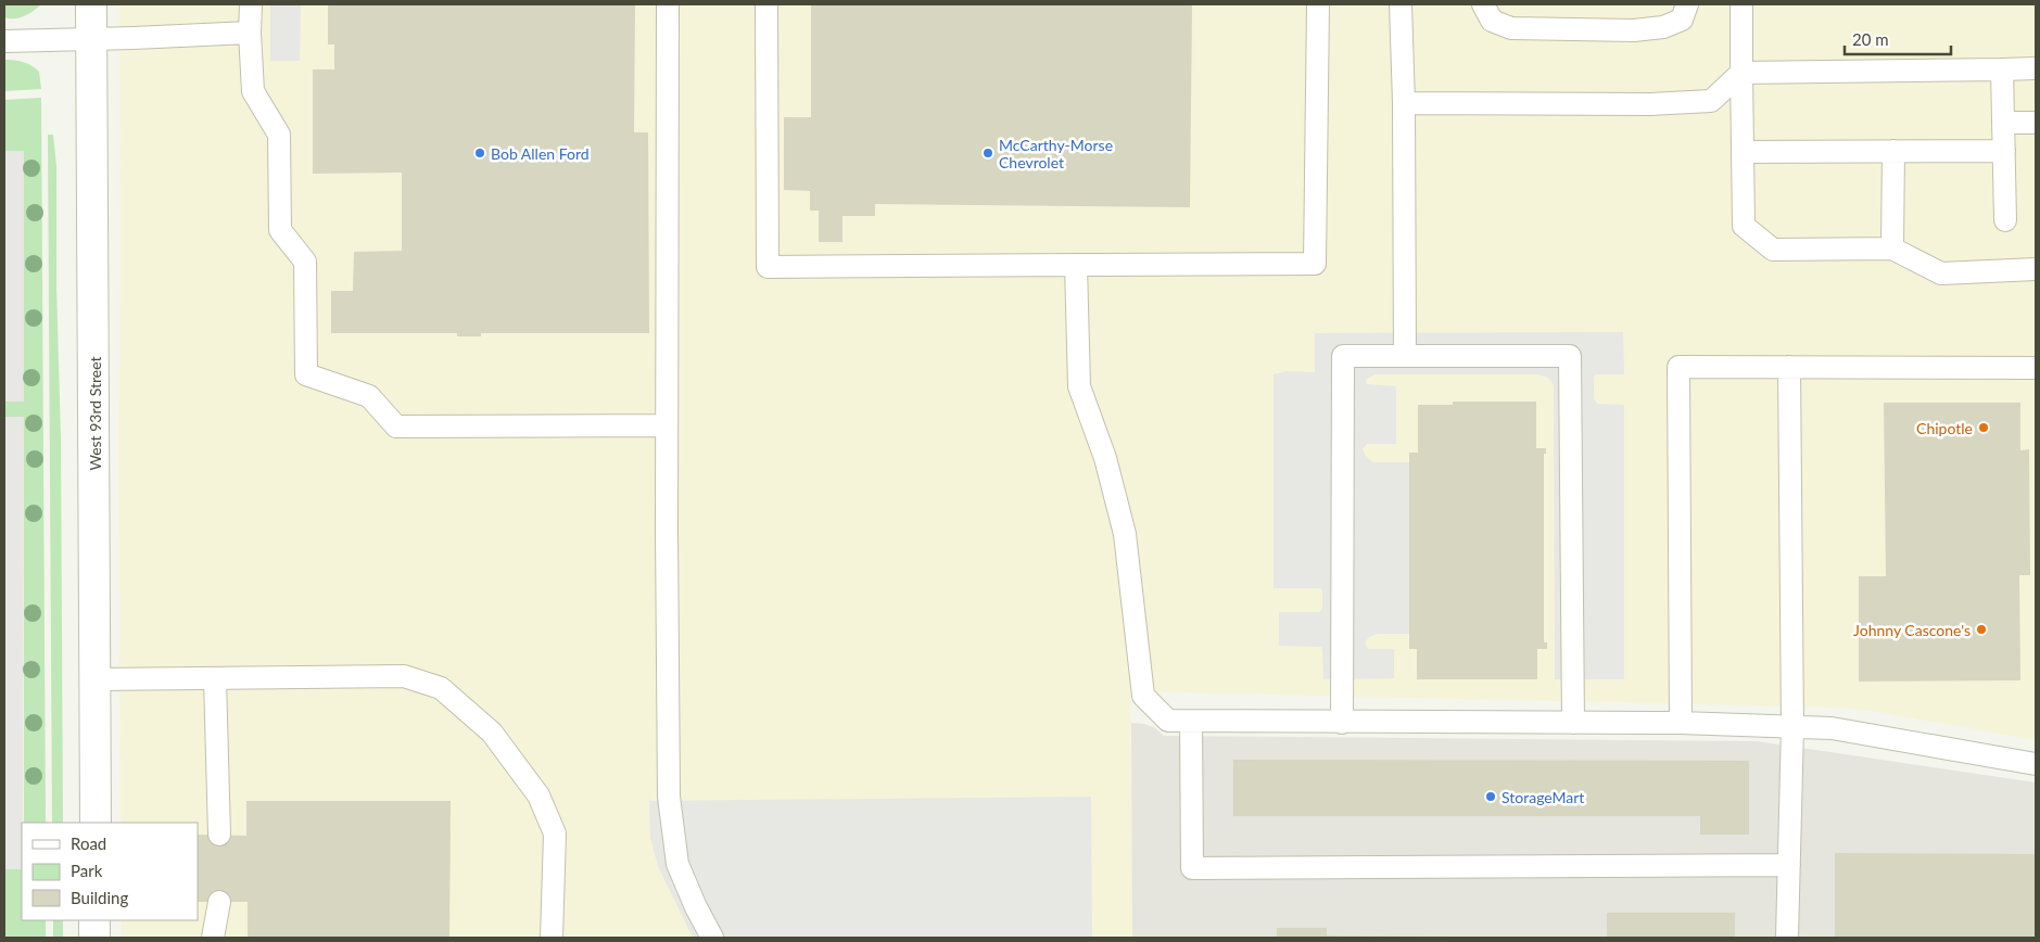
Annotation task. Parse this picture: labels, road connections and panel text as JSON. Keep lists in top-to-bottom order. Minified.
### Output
{"streets":{"street":["West 93rd Street"]},"places":["Bob Allen Ford","McCarthy-Morse Chevrolet","Chipotle","Johnny Cascone's","StorageMart"],"legend":["Road","Park","Building"],"scale_bar":"20 m"}
